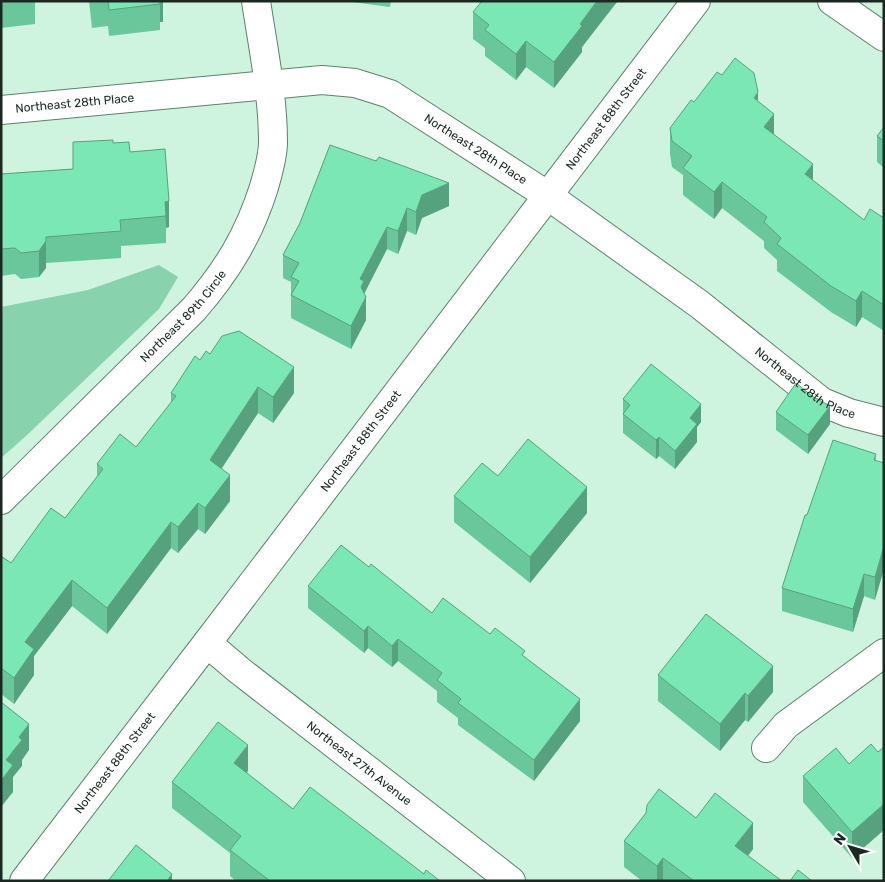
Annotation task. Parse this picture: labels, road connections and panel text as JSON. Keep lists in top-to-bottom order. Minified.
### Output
{"streets":{"street":["Northeast 28th Place","Northeast 88th Street","Northeast 89th Circle","Northeast 27th Avenue"]},"crossings":[["Northeast 28th Place","Northeast 88th Street"],["Northeast 28th Place","Northeast 89th Circle"],["Northeast 88th Street","Northeast 27th Avenue"]],"north":"top left"}
